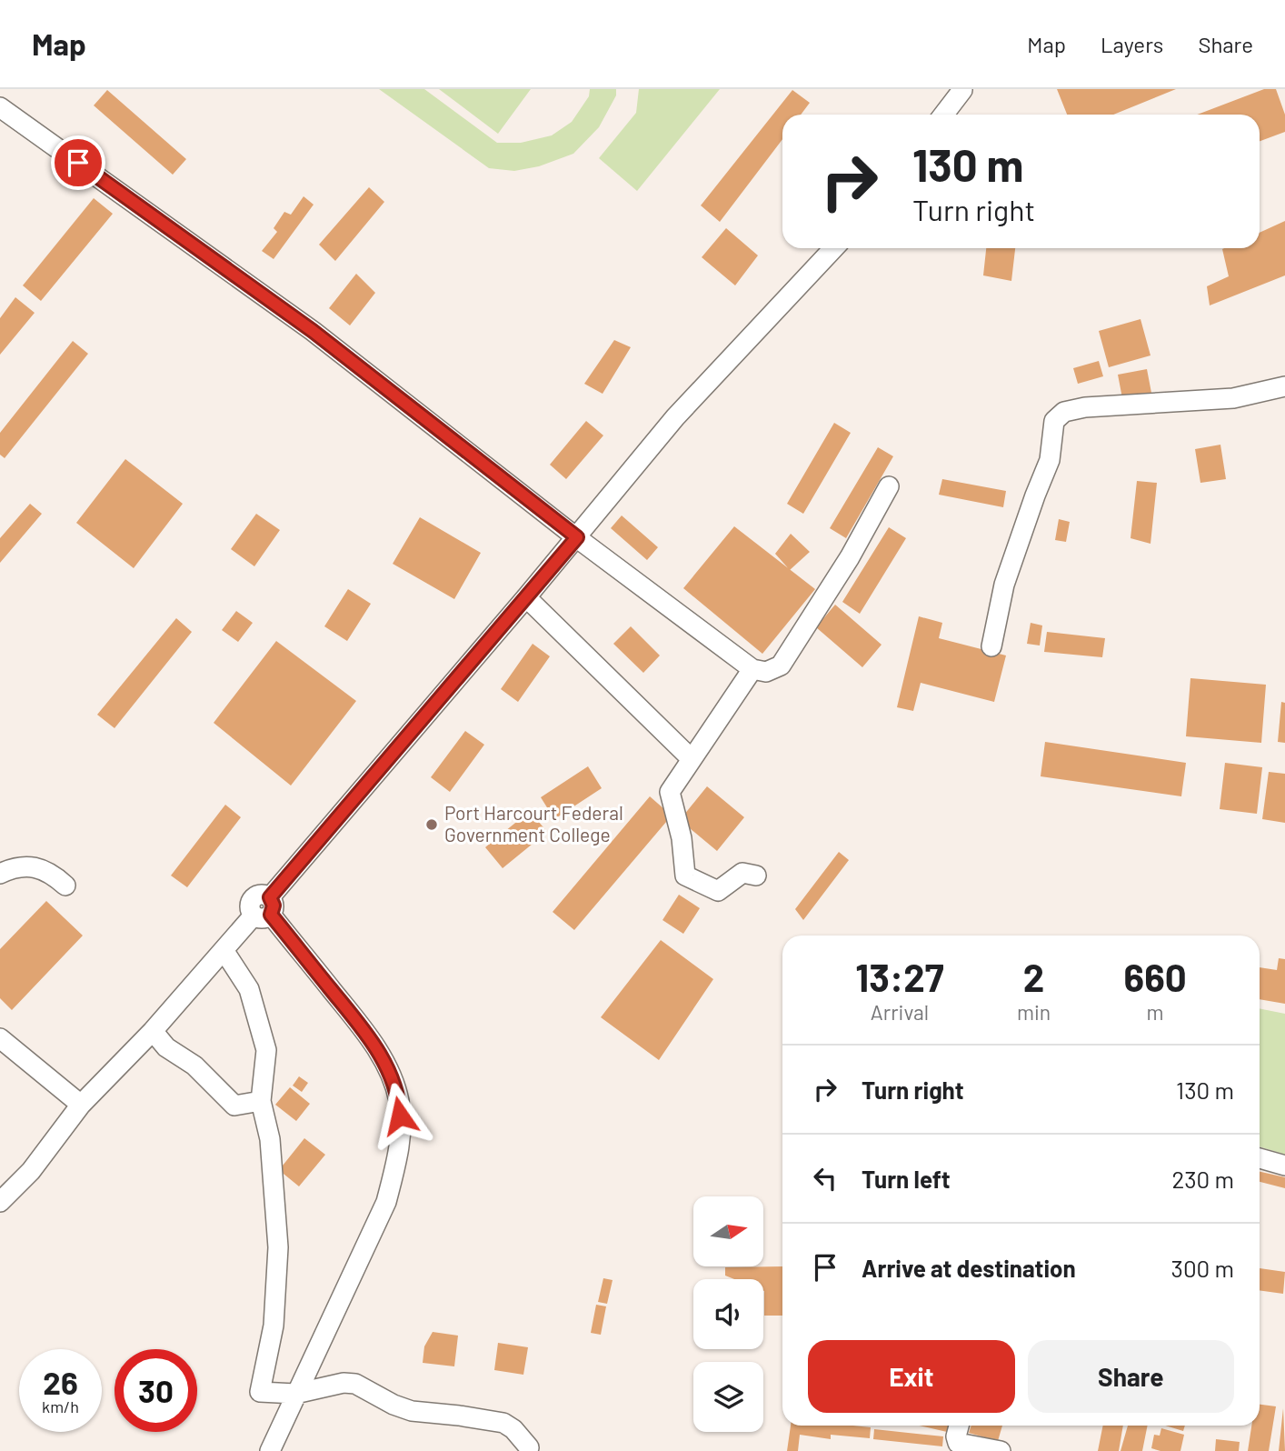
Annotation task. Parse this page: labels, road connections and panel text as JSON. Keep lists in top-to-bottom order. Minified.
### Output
{"places":["Port Harcourt Federal Government College"],"north":"right","page":{"header":"Map","nav":["Map","Layers","Share"],"turn":["130 m","Turn right"],"eta":["13:27","Arrival","2","min","660","m"],"list":[{"name":"Turn right","value":"130 m"},{"name":"Turn left","value":"230 m"},{"name":"Arrive at destination","value":"300 m"}],"buttons":["Exit","Share"],"speed":"26 km/h","limit":"30"}}
